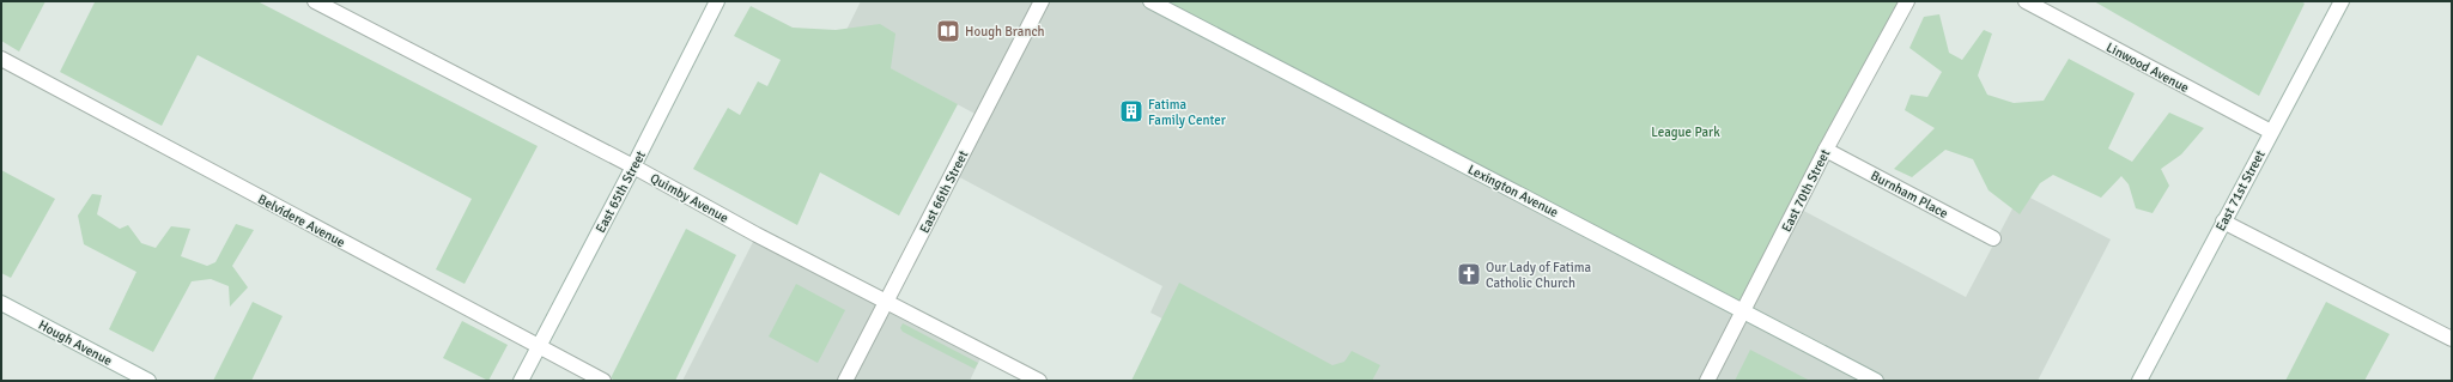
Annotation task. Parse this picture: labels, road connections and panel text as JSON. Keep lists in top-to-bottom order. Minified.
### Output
{"streets":{"street":["Linwood Avenue","Lexington Avenue","East 70th Street","East 71st Street","East 65th Street","East 66th Street","Burnham Place","Quimby Avenue","Belvidere Avenue","Hough Avenue"]},"crossings":[["Linwood Avenue","East 71st Street"],["Lexington Avenue","East 70th Street"],["East 70th Street","Burnham Place"],["East 65th Street","Quimby Avenue"],["East 65th Street","Belvidere Avenue"],["East 66th Street","Quimby Avenue"]],"parks":["League Park"],"places":{"library":["Hough Branch"],"building":["Fatima Family Center"],"church":["Our Lady of Fatima Catholic Church"]}}
